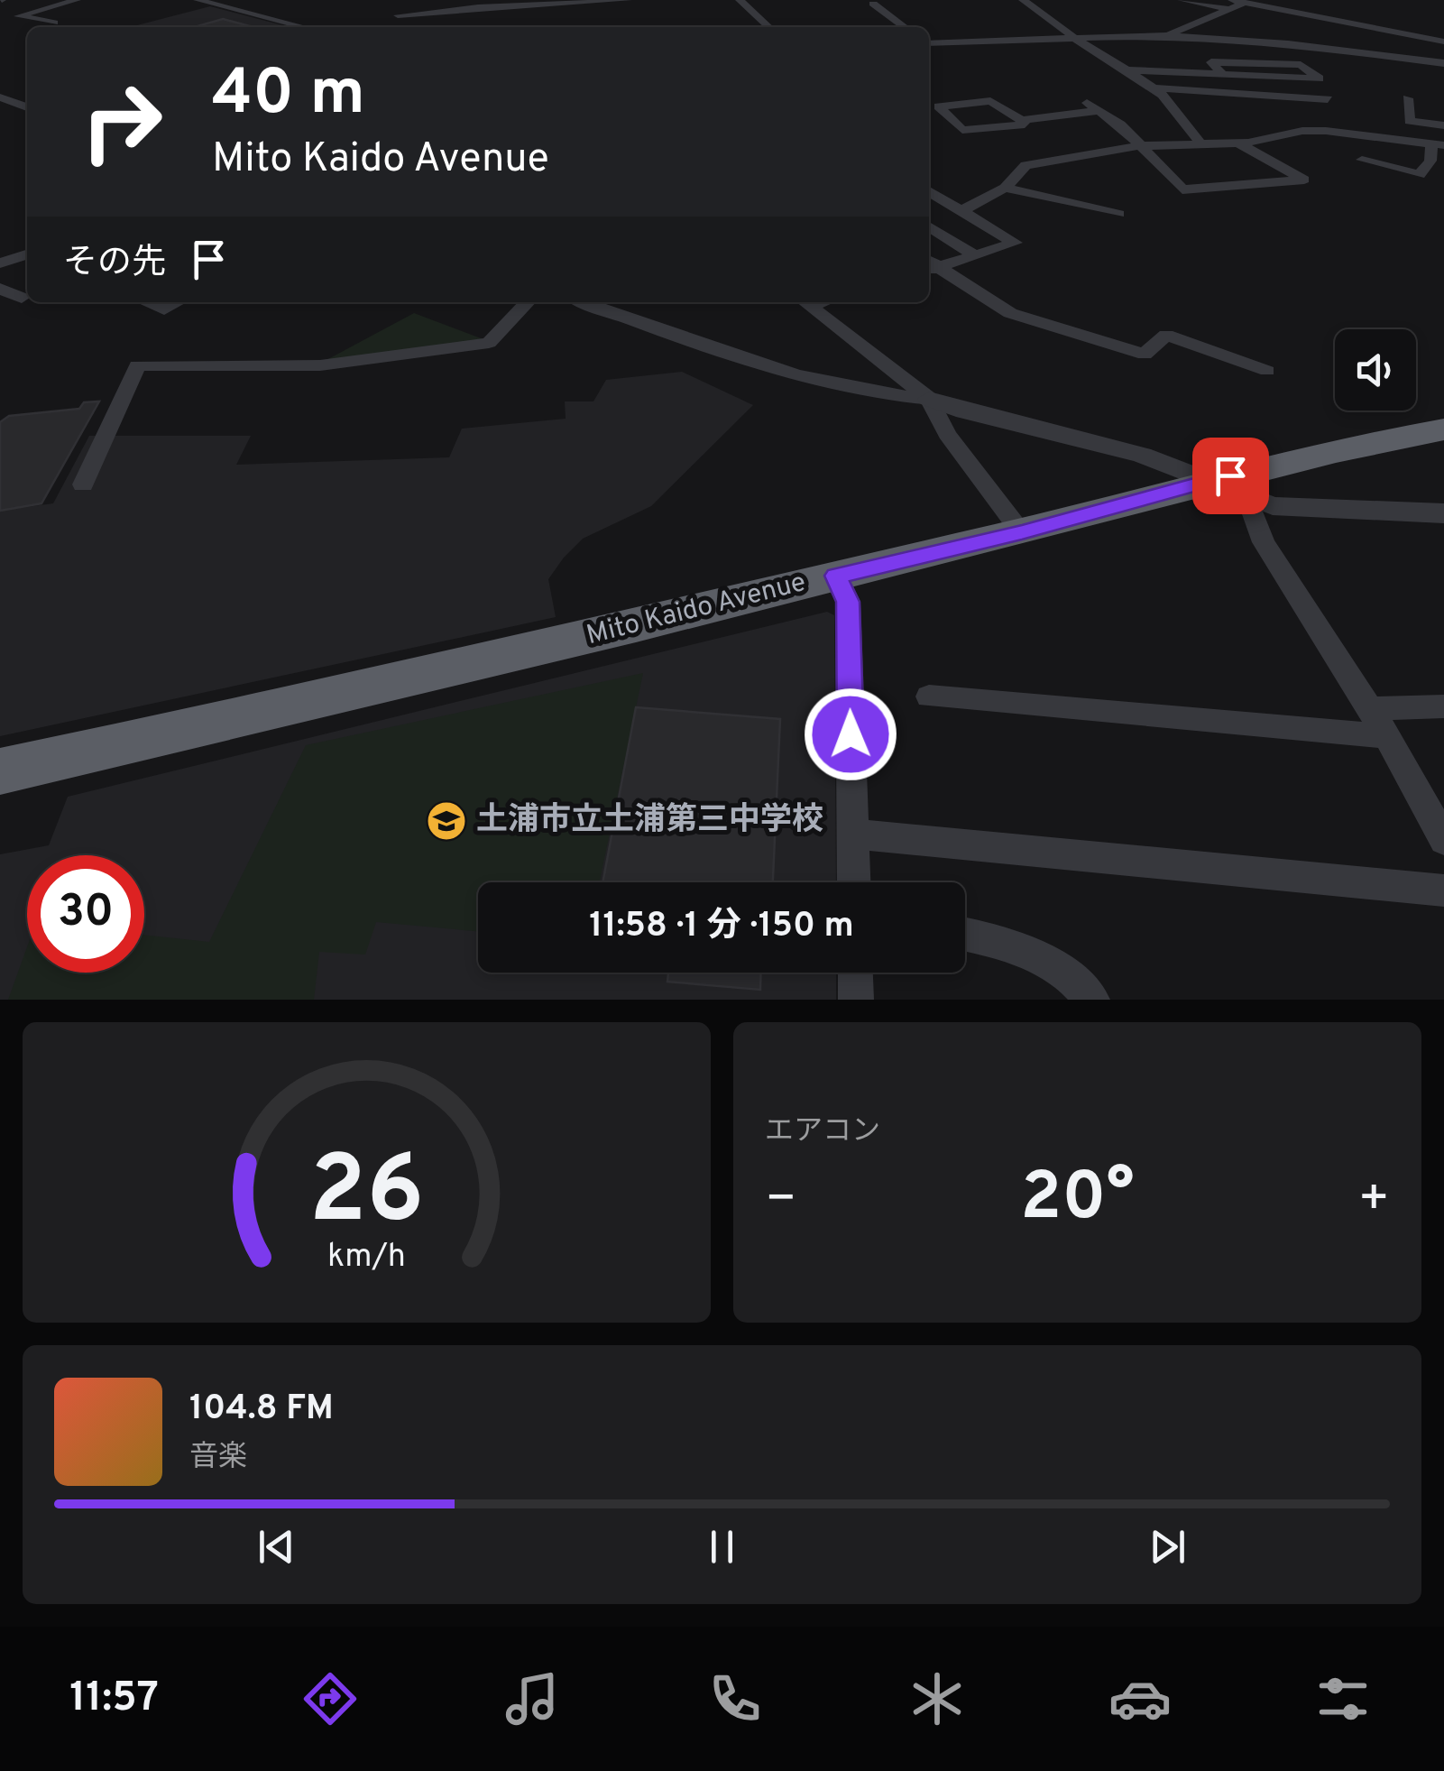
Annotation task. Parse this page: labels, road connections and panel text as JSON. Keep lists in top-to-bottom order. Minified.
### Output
{"streets":{"highway":["Mito Kaido Avenue"]},"places":{"school or university":["土浦市立土浦第三中学校"]},"page":{"turn":["40 m","Mito Kaido Avenue"],"then":"その先","limit":"30","trip":"11:58 · 1 分 · 150 m","tile":"エアコン","heat":["−","20°","+"],"song":["104.8 FM","音楽"],"tabs":"11:57","gauge":["26","km/h"]}}
